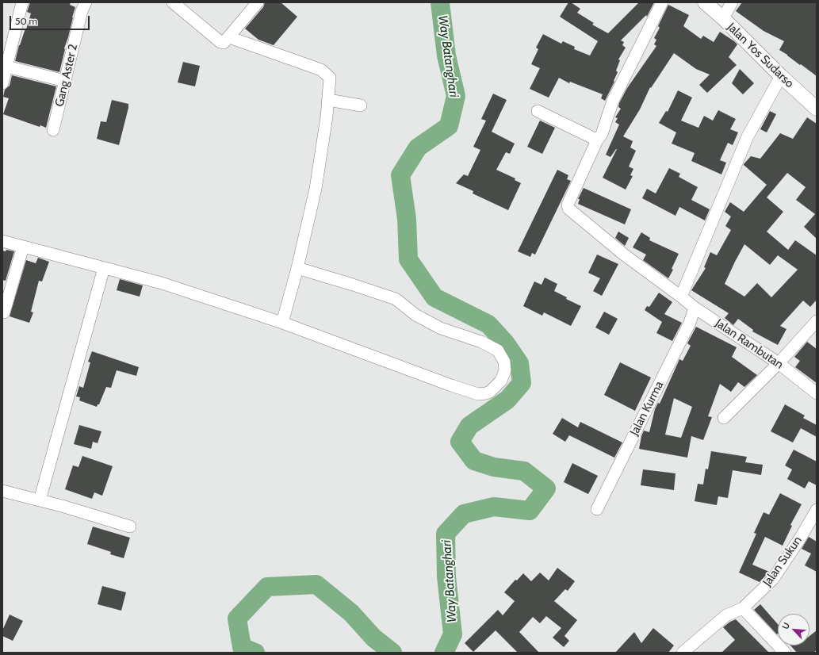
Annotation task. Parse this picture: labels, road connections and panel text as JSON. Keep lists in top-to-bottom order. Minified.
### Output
{"streets":{"street":["Jalan Yos Sudarso","Gang Aster 2","Jalan Rambutan","Jalan Kurma","Jalan Sukun"]},"crossings":[["Jalan Rambutan","Jalan Kurma"]],"water":["Way Batanghari"],"scale_bar":"50 m","north":"top left"}
